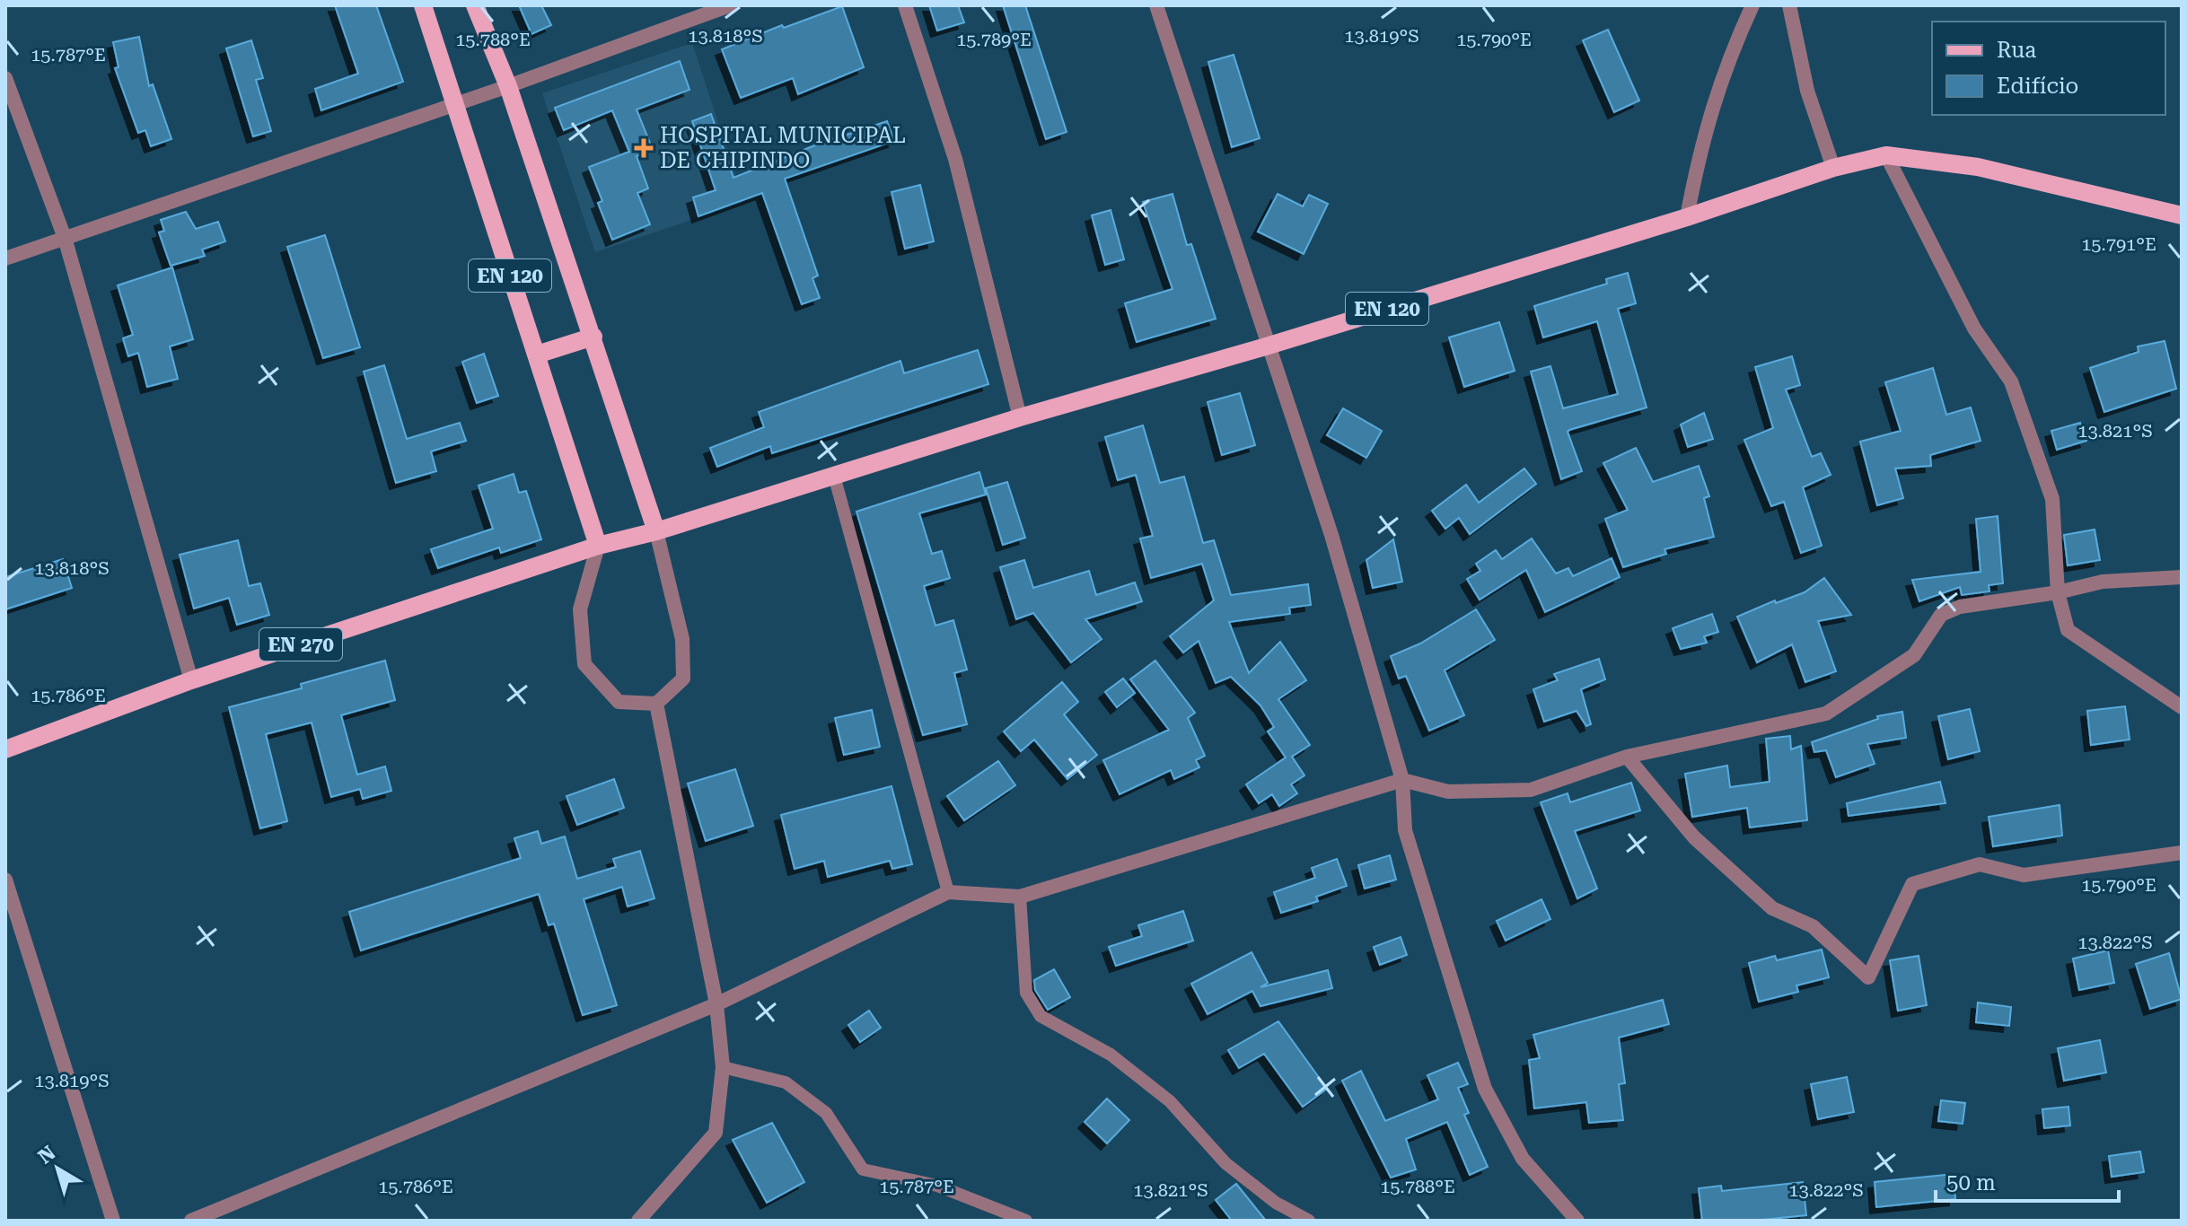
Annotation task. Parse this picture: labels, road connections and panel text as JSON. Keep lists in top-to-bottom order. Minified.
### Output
{"streets":{"main road":["EN 120","EN 270"]},"crossings":[["EN 120","EN 270"]],"places":{"health":["HOSPITAL MUNICIPAL DE CHIPINDO"]},"legend":["Rua","Edifício"],"scale_bar":"50 m","north":"top left","coordinates":["13.818°S","13.819°S","15.790°E","15.788°E","15.789°E","15.787°E","15.791°E","13.821°S","15.786°E","13.822°S"]}
